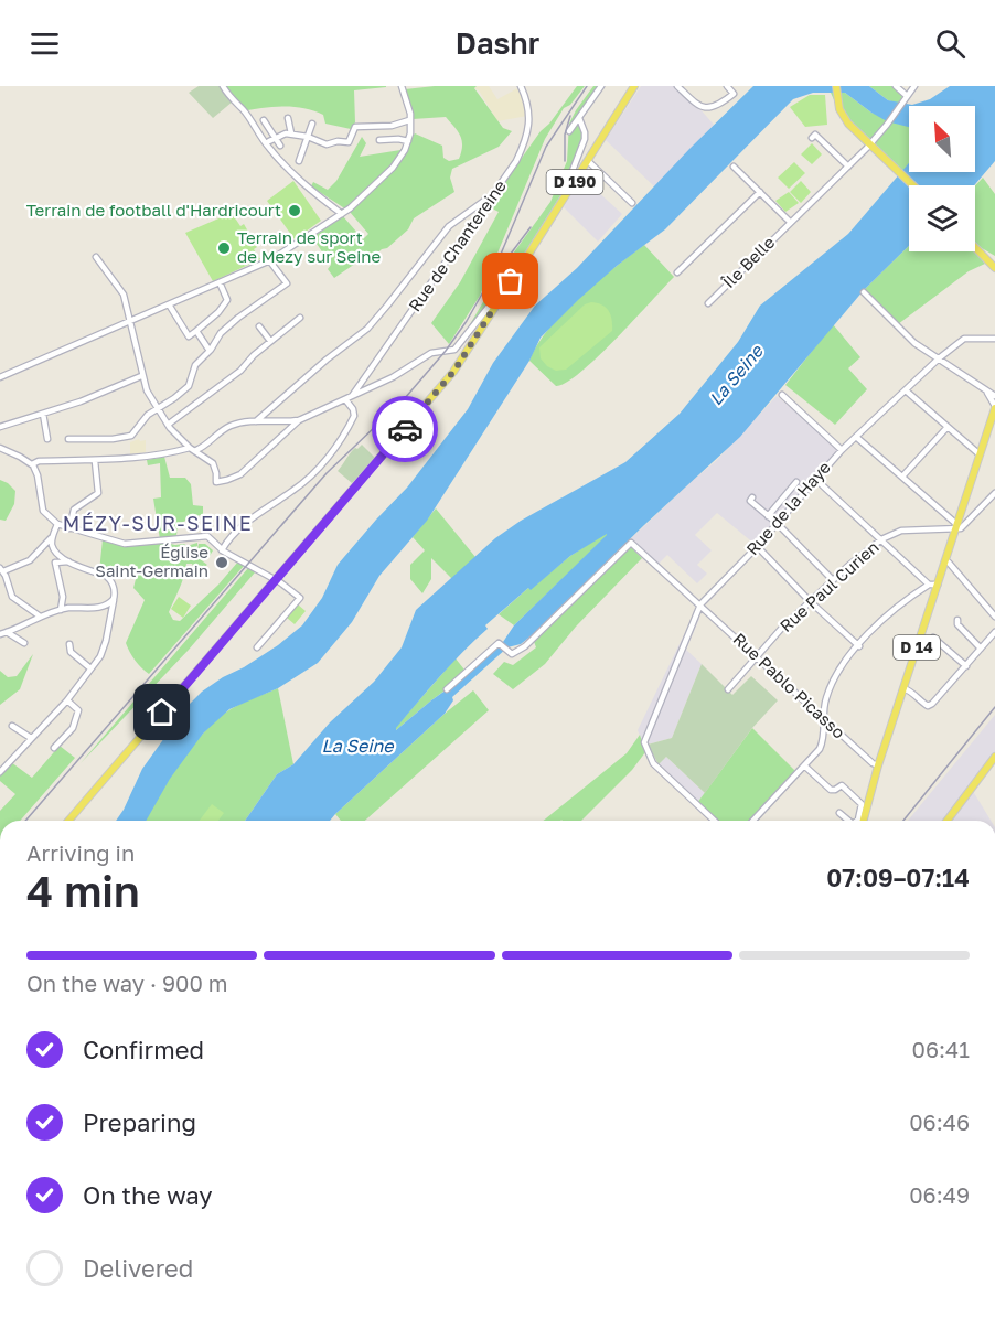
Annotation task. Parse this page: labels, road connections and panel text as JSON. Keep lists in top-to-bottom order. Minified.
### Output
{"streets":{"main road":["D 190","D 14"],"street":["Rue de Chantereine","Île Belle","Rue de la Haye","Rue Paul Curien","Rue Pablo Picasso"]},"crossings":[["Rue de la Haye","Rue Pablo Picasso"],["Rue Paul Curien","D 14"],["Rue Paul Curien","Rue Pablo Picasso"],["D 14","Rue Pablo Picasso"]],"districts":["MÉZY-SUR-SEINE"],"water":["La Seine"],"places":["Terrain de football d'Hardricourt","Terrain de sport de Mezy sur Seine","Église Saint-Germain"],"north":"top left","page":{"header":"Dashr","heading":["4 min","Arriving in","07:09–07:14"],"bar":"On the way · 900 m","list":[["Confirmed","06:41"],["Preparing","06:46"],["On the way","06:49"],"Delivered"]}}
